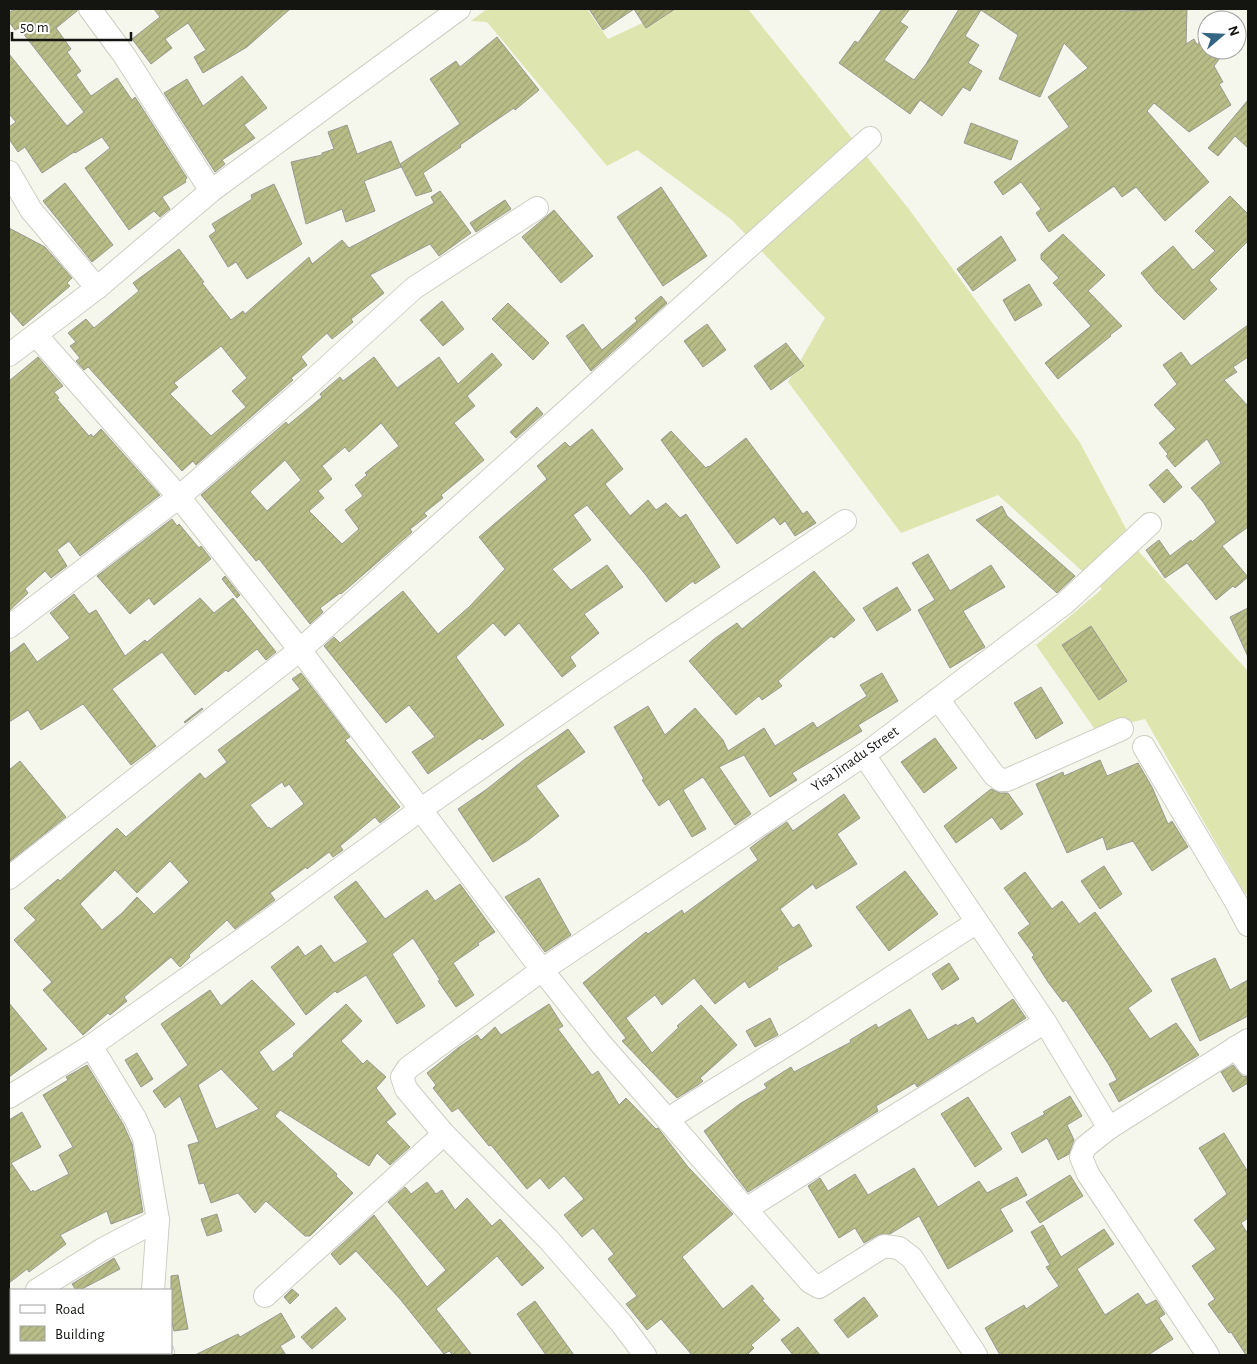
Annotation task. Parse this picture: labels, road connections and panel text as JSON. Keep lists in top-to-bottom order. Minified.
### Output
{"streets":{"street":["Yisa Jinadu Street"]},"legend":["Road","Building"],"scale_bar":"50 m","north":"right"}
